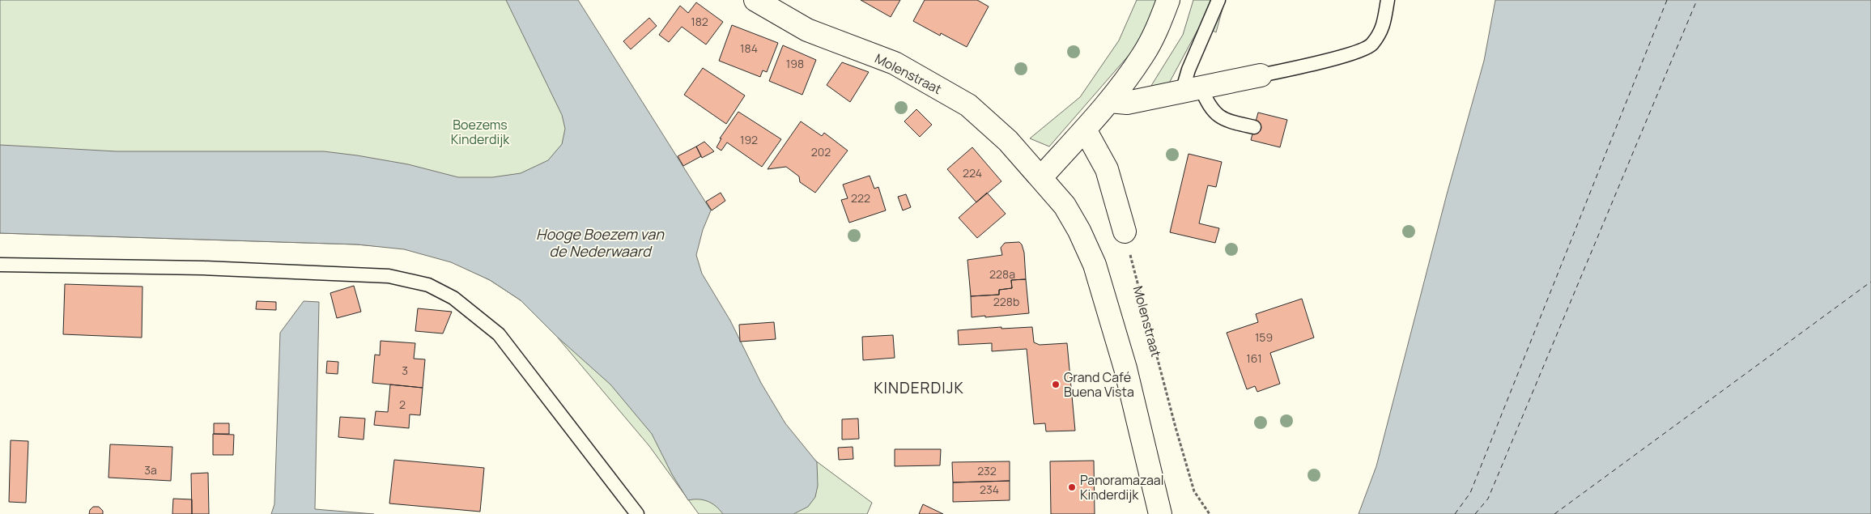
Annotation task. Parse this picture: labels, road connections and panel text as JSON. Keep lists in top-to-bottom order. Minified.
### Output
{"streets":{"street":["Molenstraat"]},"districts":["KINDERDIJK"],"water":["Hooge Boezem van de Nederwaard"],"parks":["Boezems Kinderdijk"],"places":["Grand Café Buena Vista","Panoramazaal Kinderdijk"],"house_numbers":["182","184","198","192","202","224","222","228a","228b","159","161","3","2","3a","232","234"]}
